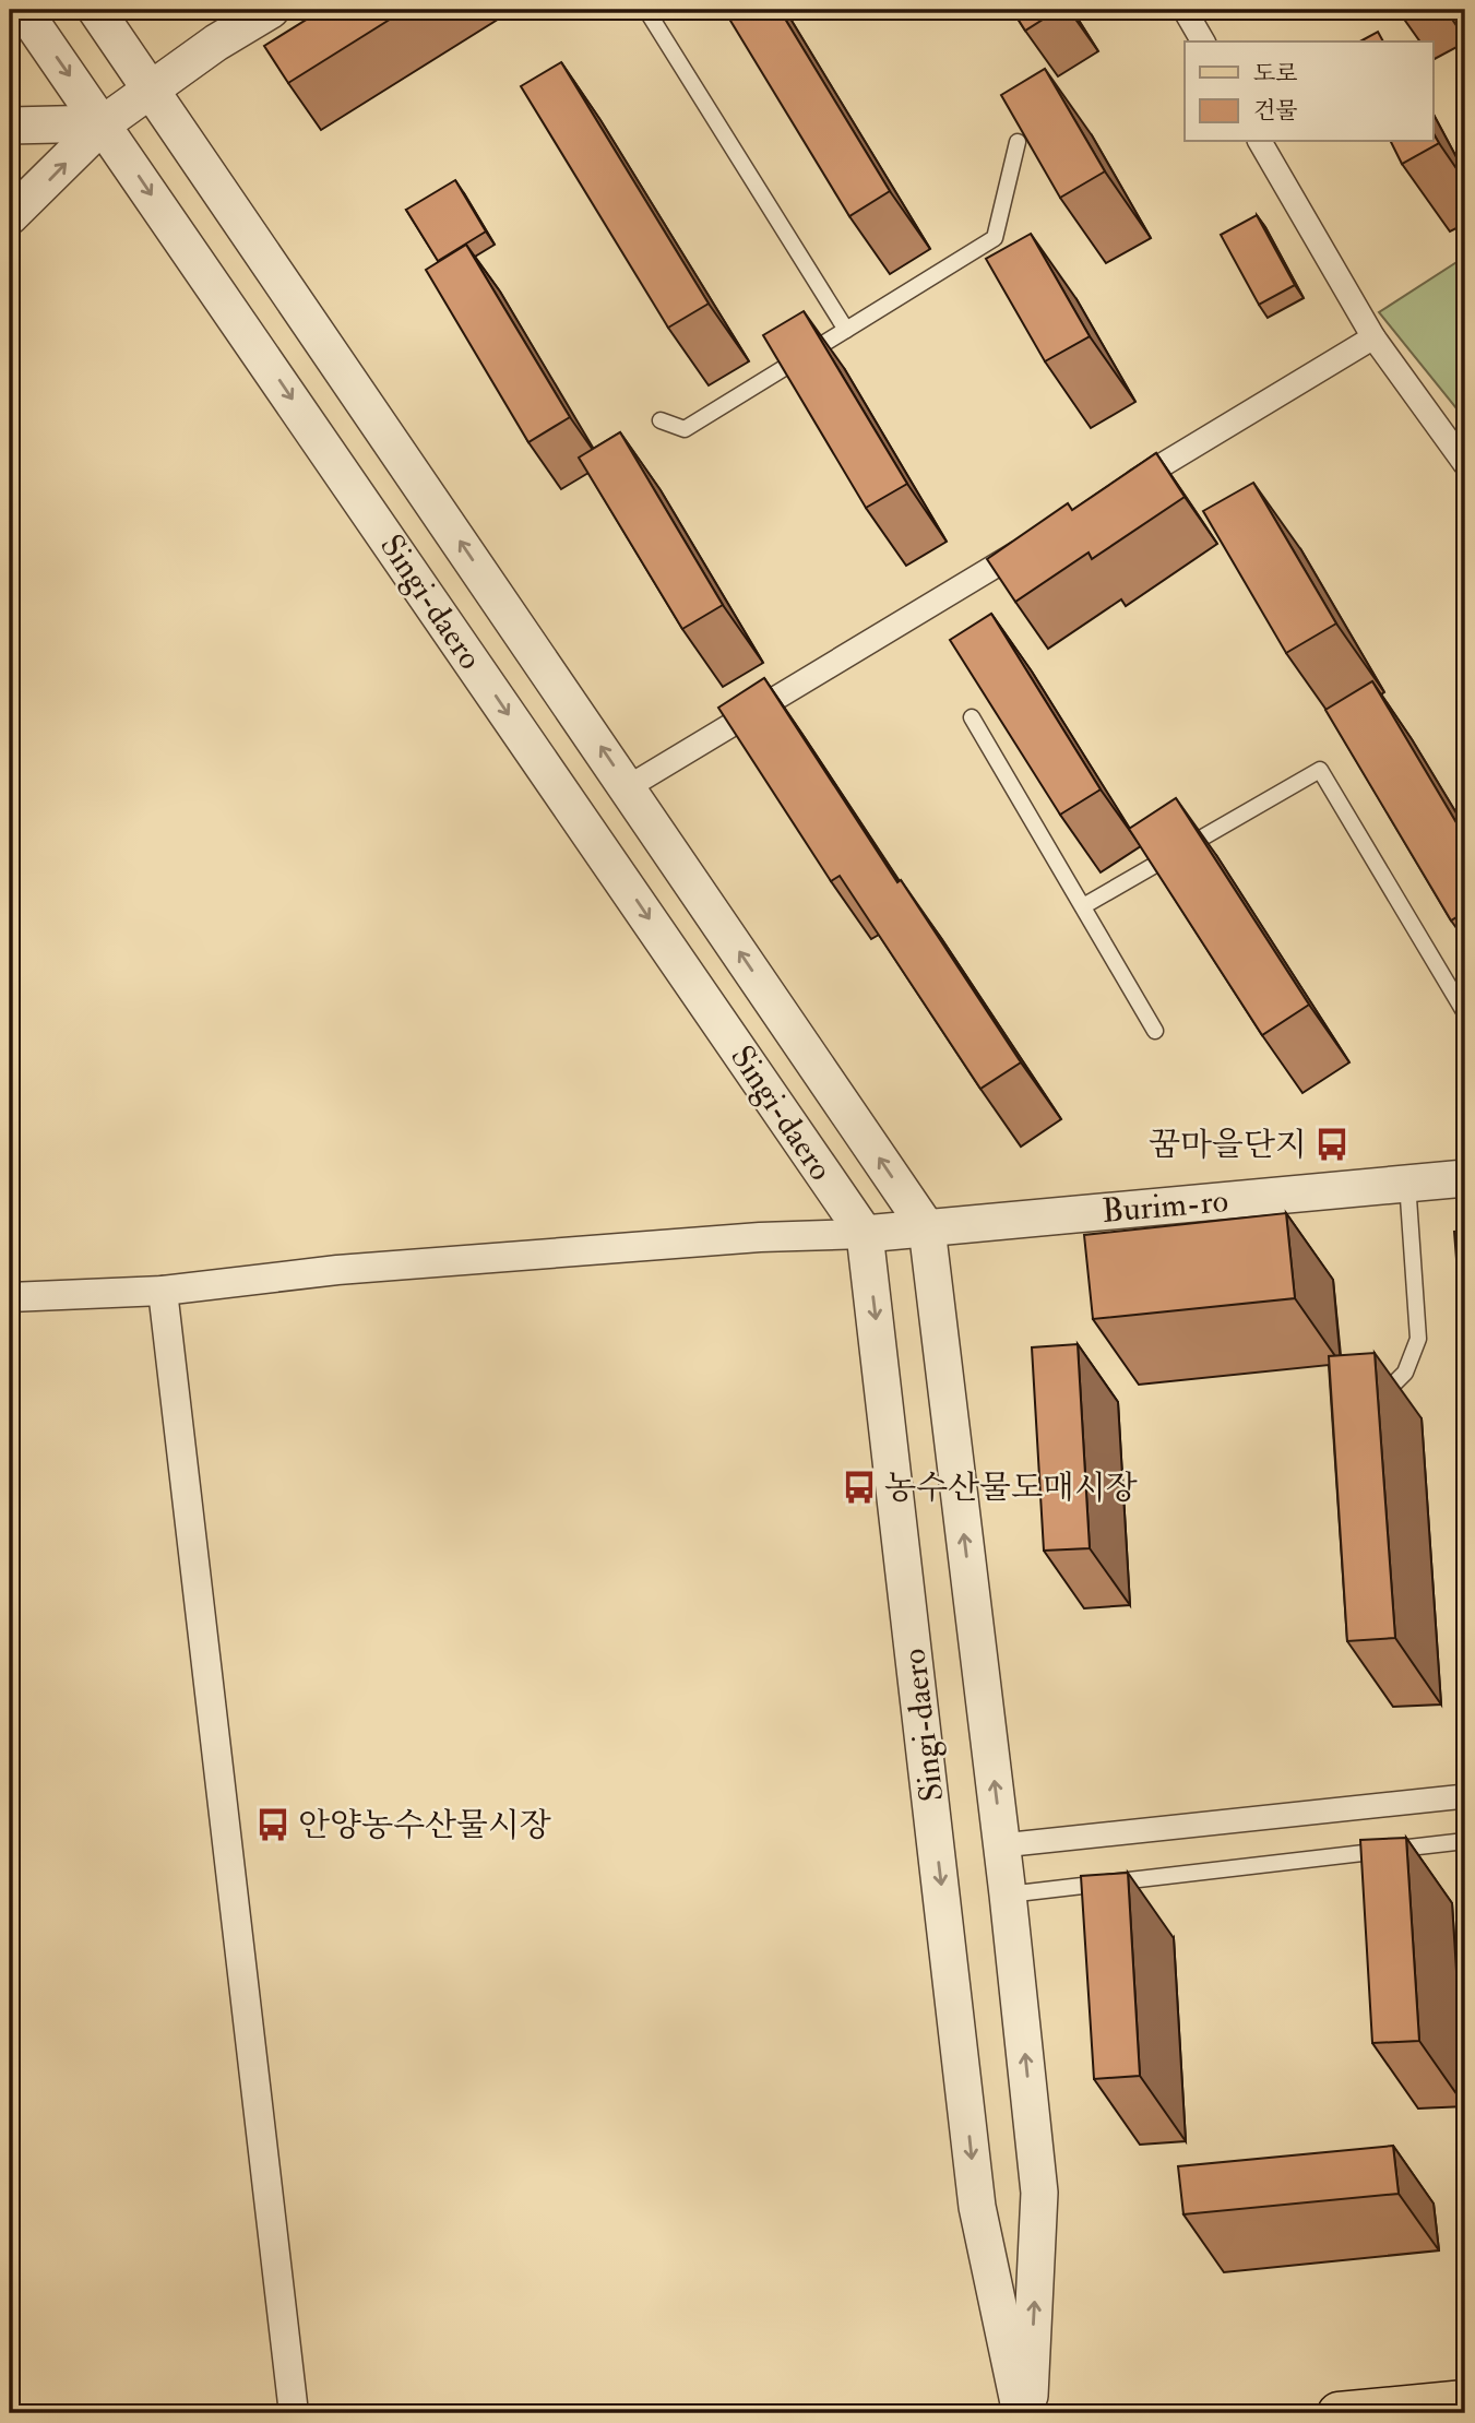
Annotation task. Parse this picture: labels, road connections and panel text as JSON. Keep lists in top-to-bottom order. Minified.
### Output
{"streets":{"street":["Singi-daero","Burim-ro"]},"crossings":[["Singi-daero","Burim-ro"]],"places":{"bus stop":["꿈마을단지","농수산물도매시장","안양농수산물시장"]},"legend":["도로","건물"]}
